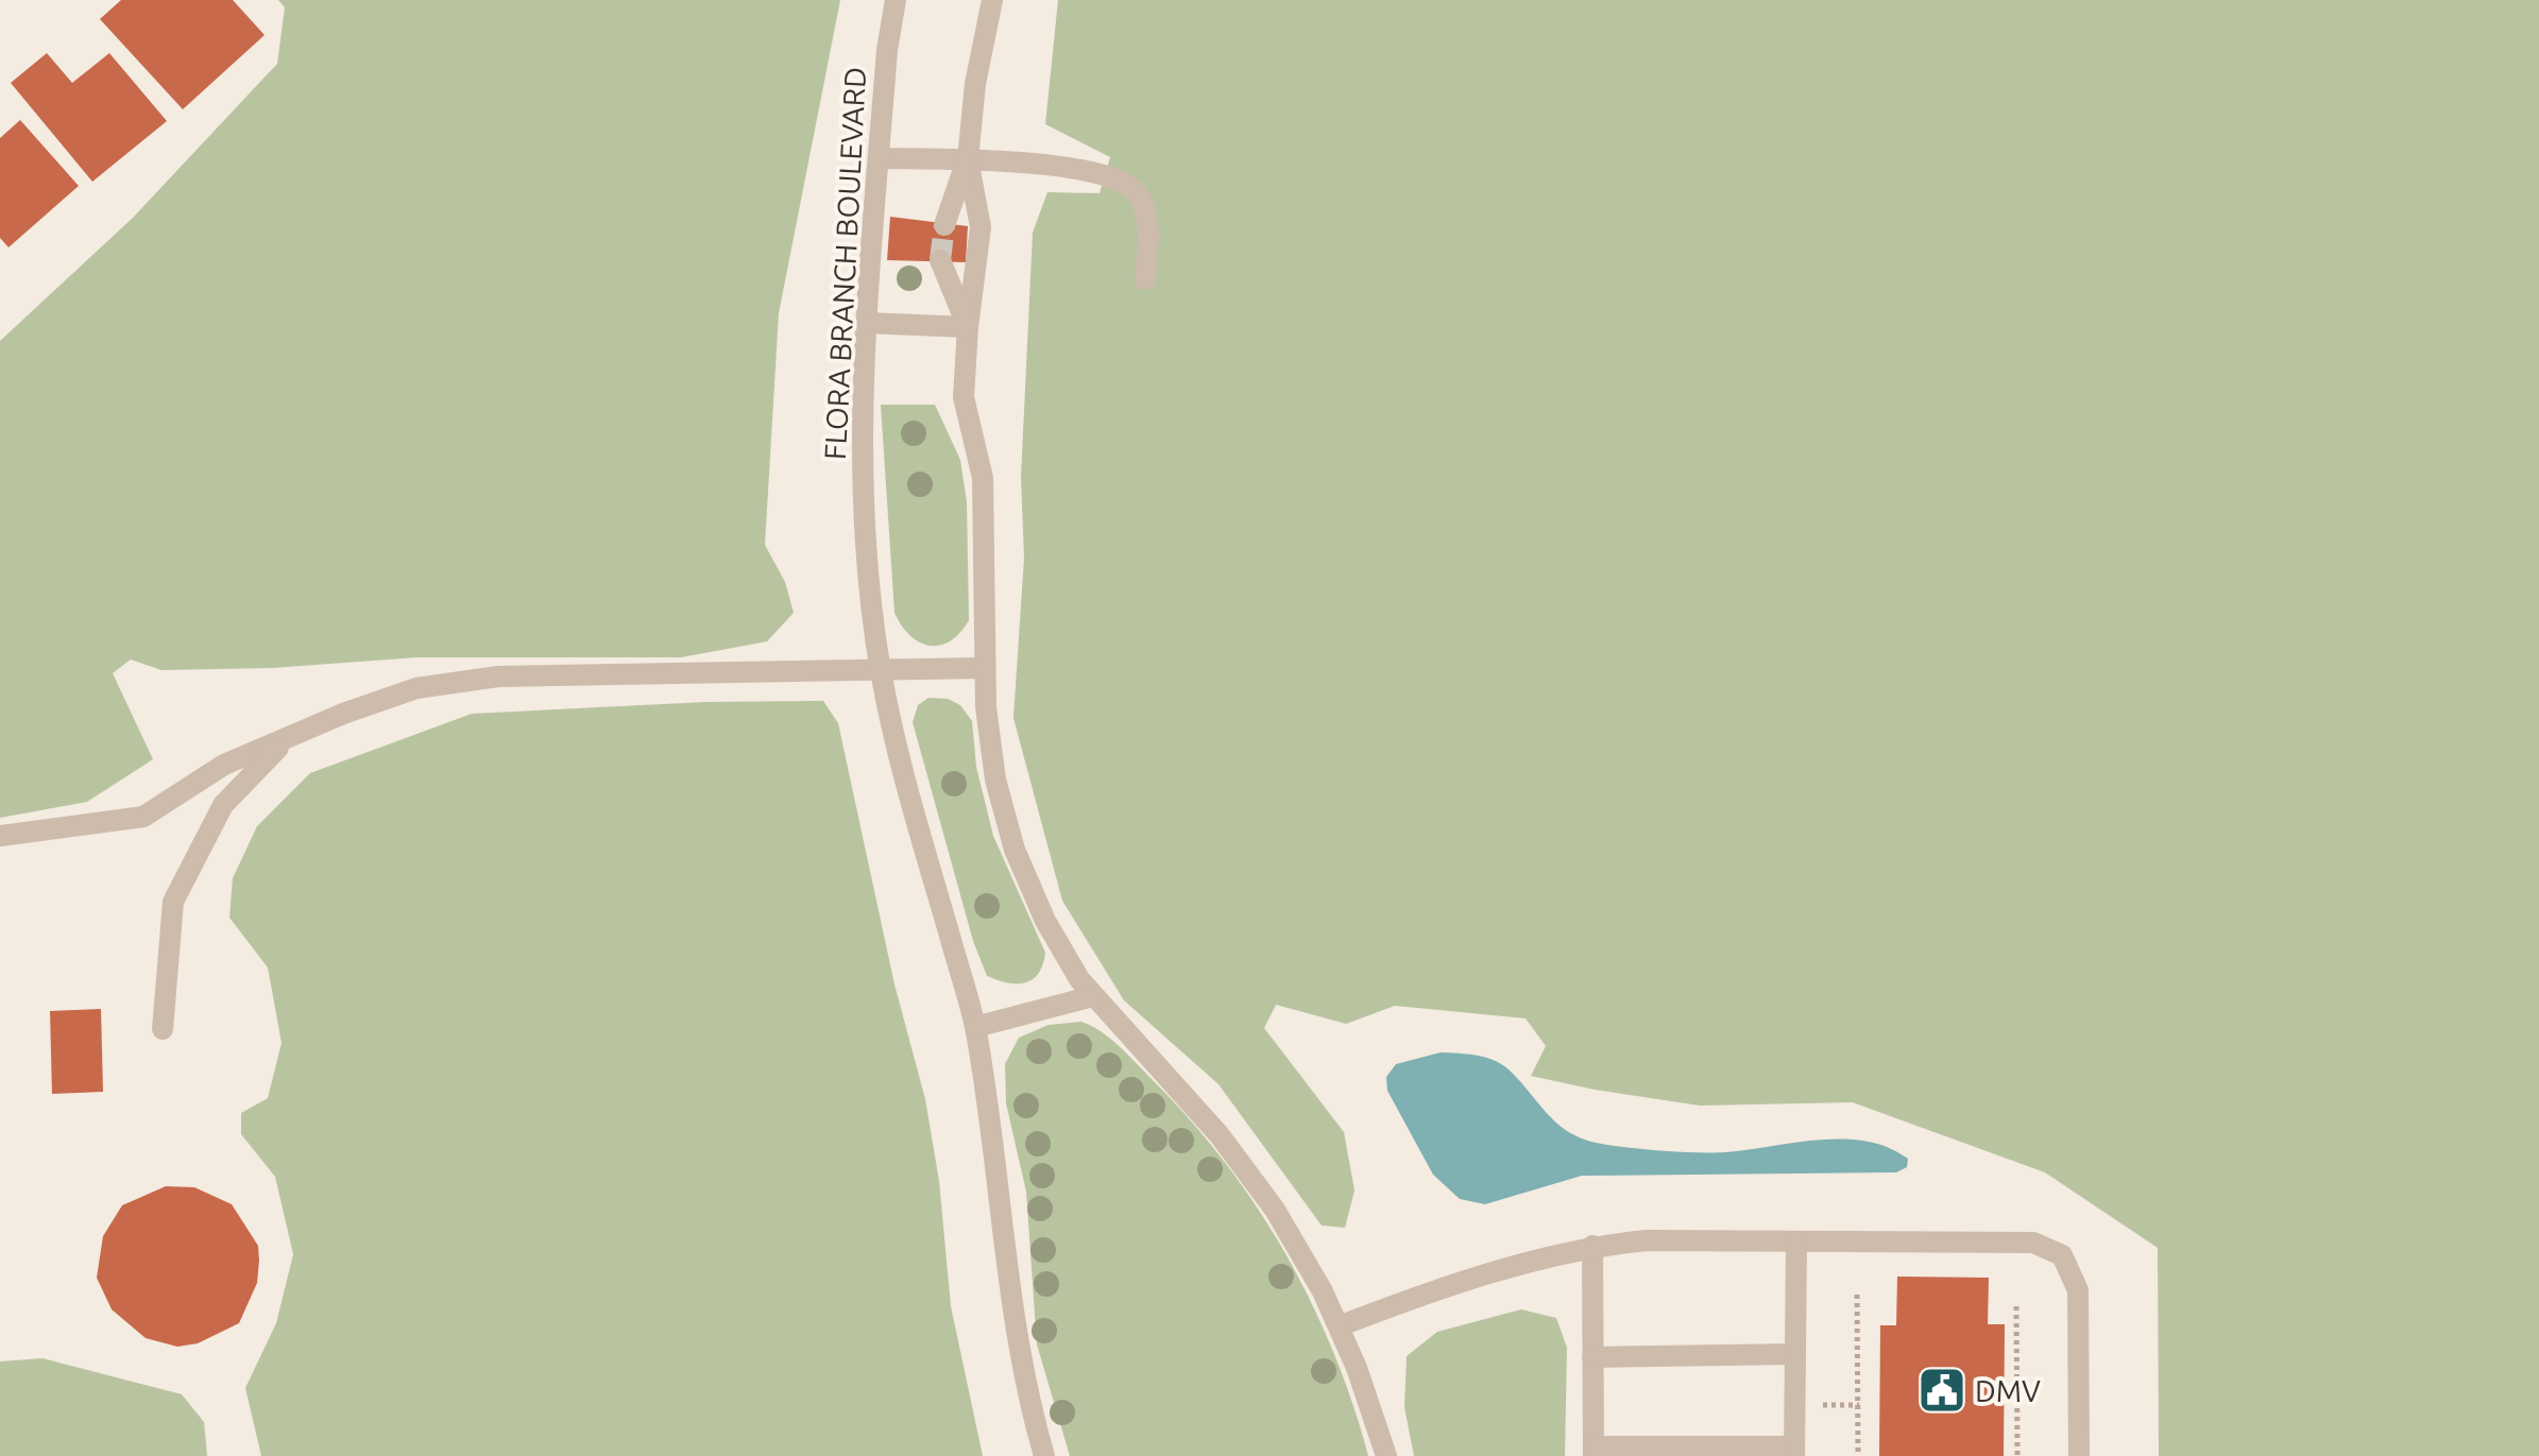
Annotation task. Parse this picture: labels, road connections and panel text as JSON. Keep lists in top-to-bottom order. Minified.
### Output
{"streets":{"street":["FLORA BRANCH BOULEVARD"]},"places":{"public building":["DMV"]}}
